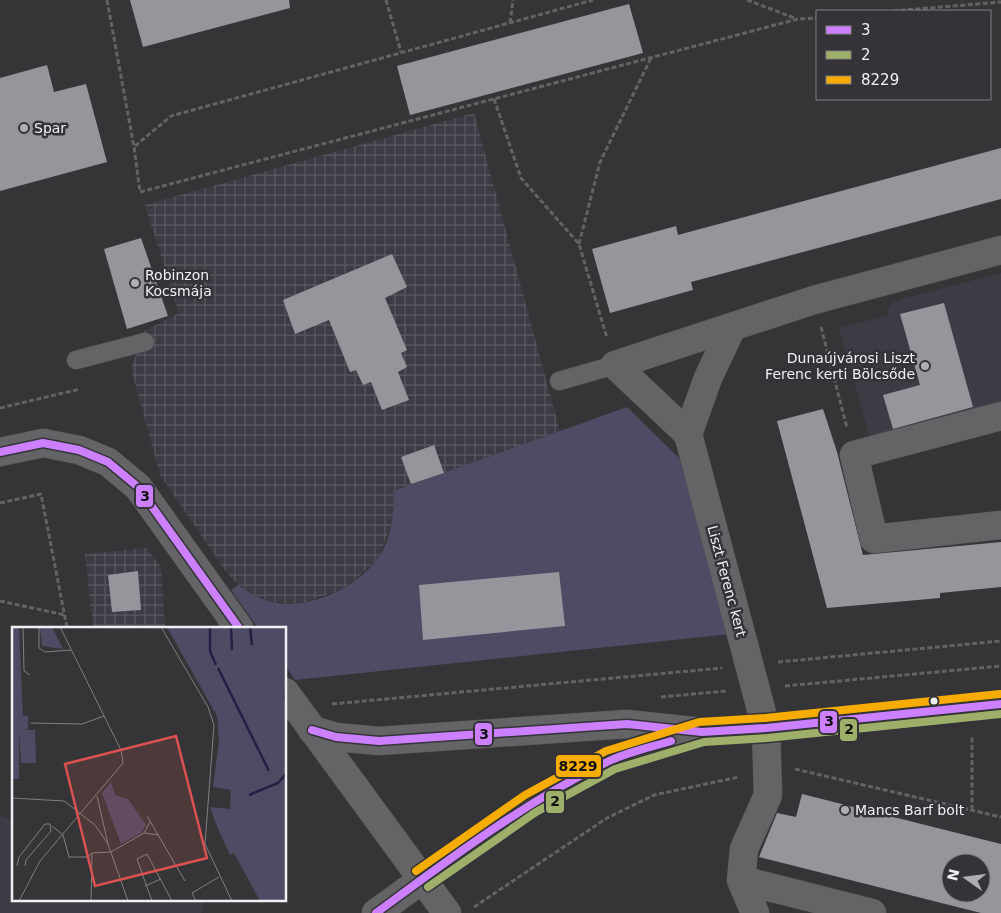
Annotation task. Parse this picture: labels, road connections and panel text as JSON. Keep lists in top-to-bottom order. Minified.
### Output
{"streets":{"street":["Liszt Ferenc kert"]},"places":["Spar","Robinzon Kocsmája","Dunaújvárosi Liszt Ferenc kerti Bölcsőde","Mancs Barf bolt"],"lines":["transit line 3","transit line 8229","transit line 2"],"legend":["3","2","8229"],"north":"left"}
